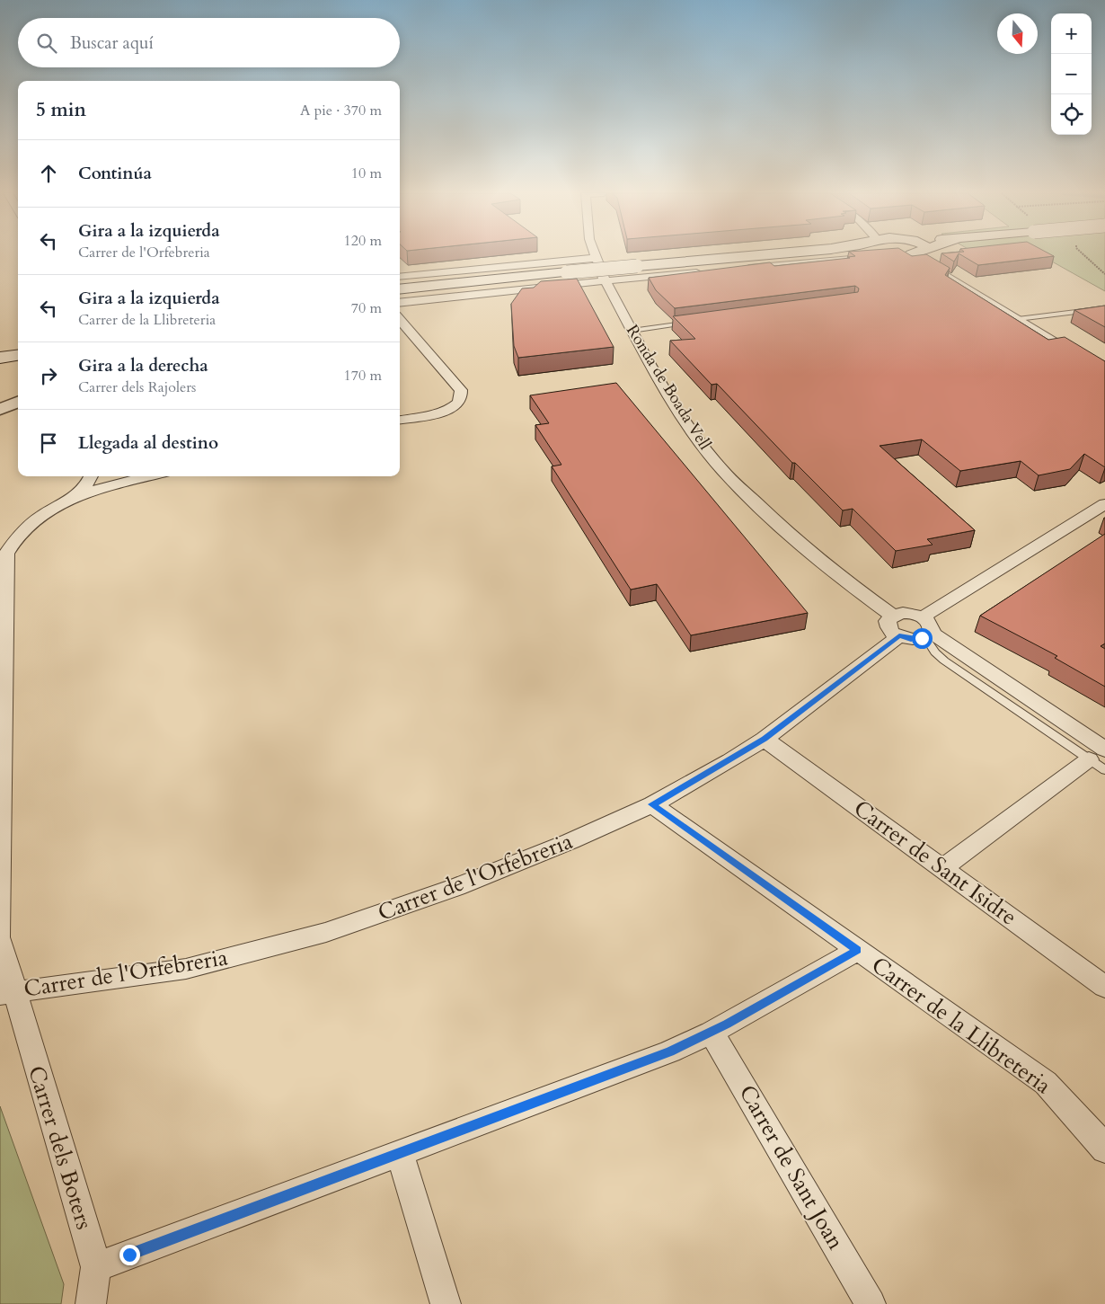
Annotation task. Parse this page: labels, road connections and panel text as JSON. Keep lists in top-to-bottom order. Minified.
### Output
{"streets":{"street":["Ronda de Boada Vell","Carrer de Sant Isidre","Carrer de l'Orfebreria","Carrer de la Llibreteria","Carrer dels Boters","Carrer de Sant Joan"]},"crossings":[["Ronda de Boada Vell","Carrer de l'Orfebreria"],["Carrer de Sant Isidre","Carrer de l'Orfebreria"],["Carrer de l'Orfebreria","Carrer de la Llibreteria"],["Carrer de l'Orfebreria","Carrer dels Boters"]],"north":"bottom","page":{"map_buttons":["+","−"],"search":"Buscar aquí","heading":["5 min","A pie · 370 m"],"list":[["Continúa","10 m"],["Gira a la izquierda","Carrer de l'Orfebreria","120 m"],["Gira a la izquierda","Carrer de la Llibreteria","70 m"],["Gira a la derecha","Carrer dels Rajolers","170 m"],"Llegada al destino"]}}
